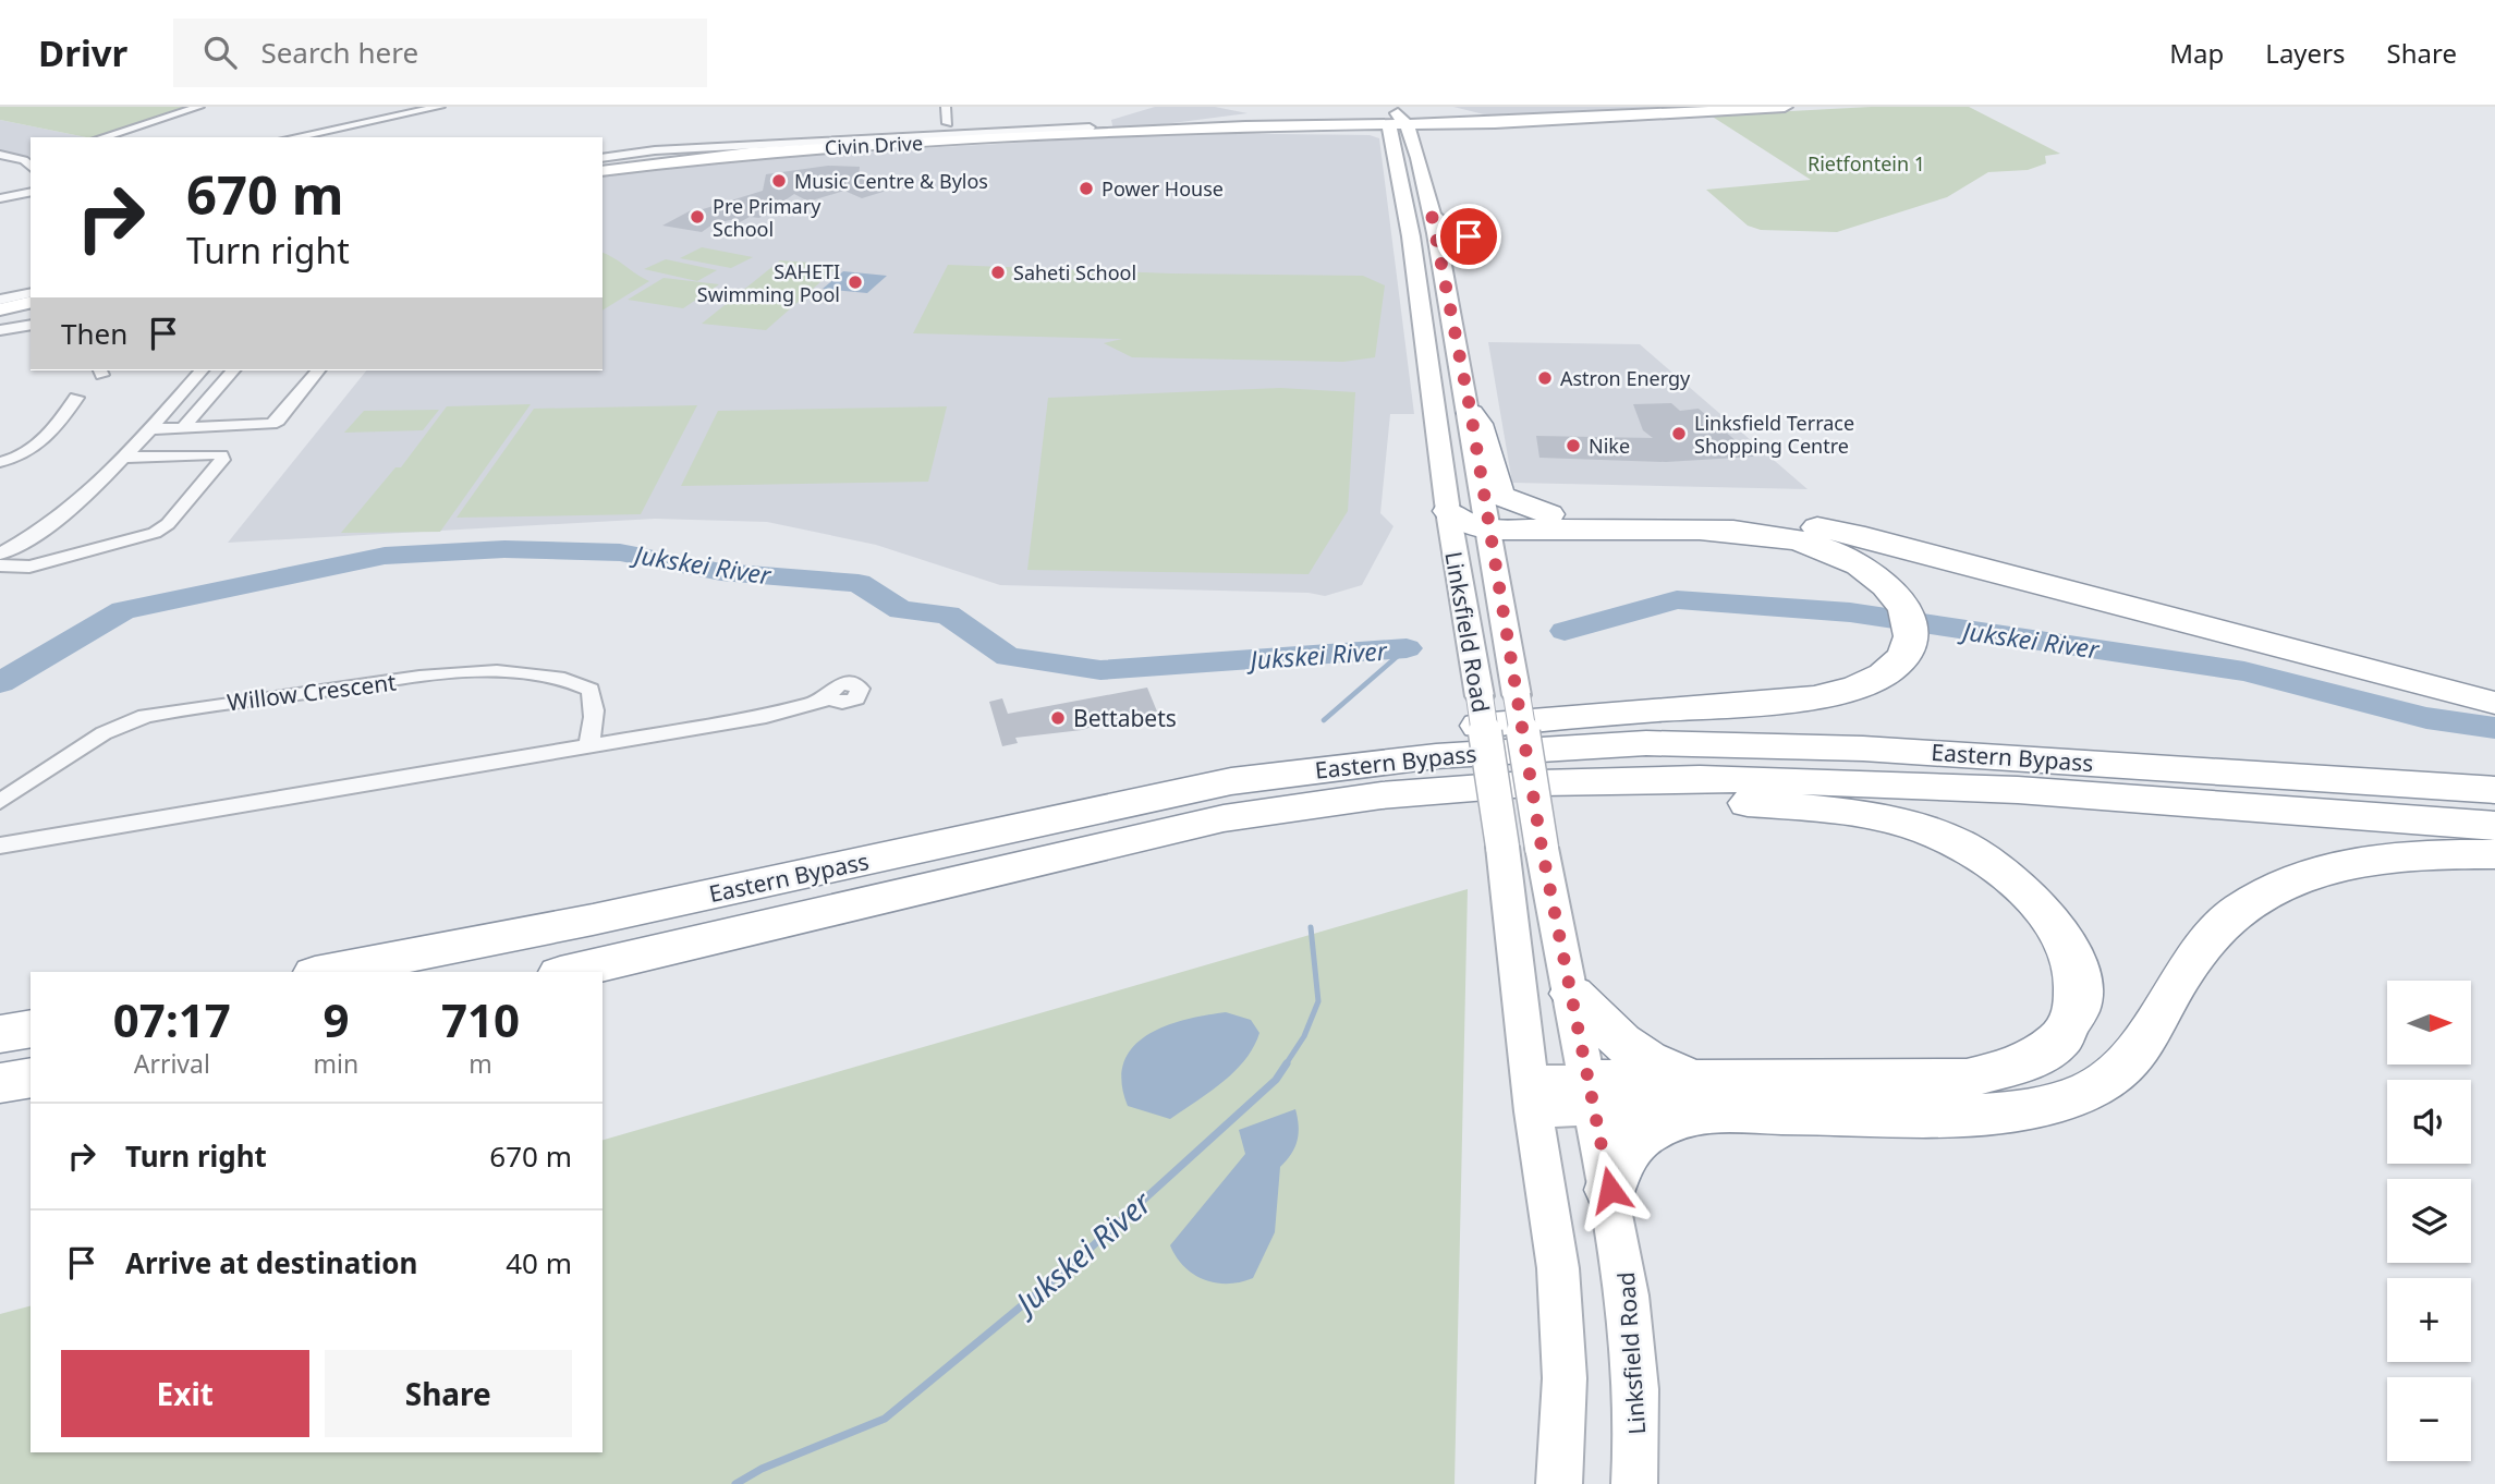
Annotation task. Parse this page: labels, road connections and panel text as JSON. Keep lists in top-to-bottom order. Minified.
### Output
{"streets":{"highway":["Eastern Bypass"],"main road":["Civin Drive","Linksfield Road"],"street":["Willow Crescent"]},"crossings":[["Civin Drive","Linksfield Road"]],"water":["Jukskei River"],"parks":["Rietfontein 1"],"places":["Music Centre & Bylos","Power House","Pre Primary School","Saheti School","SAHETI Swimming Pool","Astron Energy","Linksfield Terrace Shopping Centre","Nike","Bettabets"],"north":"right","page":{"header":"Drivr","search":"Search here","nav":["Map","Layers","Share"],"turn":["670 m","Turn right"],"then":"Then","eta":["07:17","Arrival","9","min","710","m"],"map_buttons":["+","−"],"list":[{"name":"Turn right","value":"670 m"},{"name":"Arrive at destination","value":"40 m"}],"buttons":["Exit","Share"]}}
